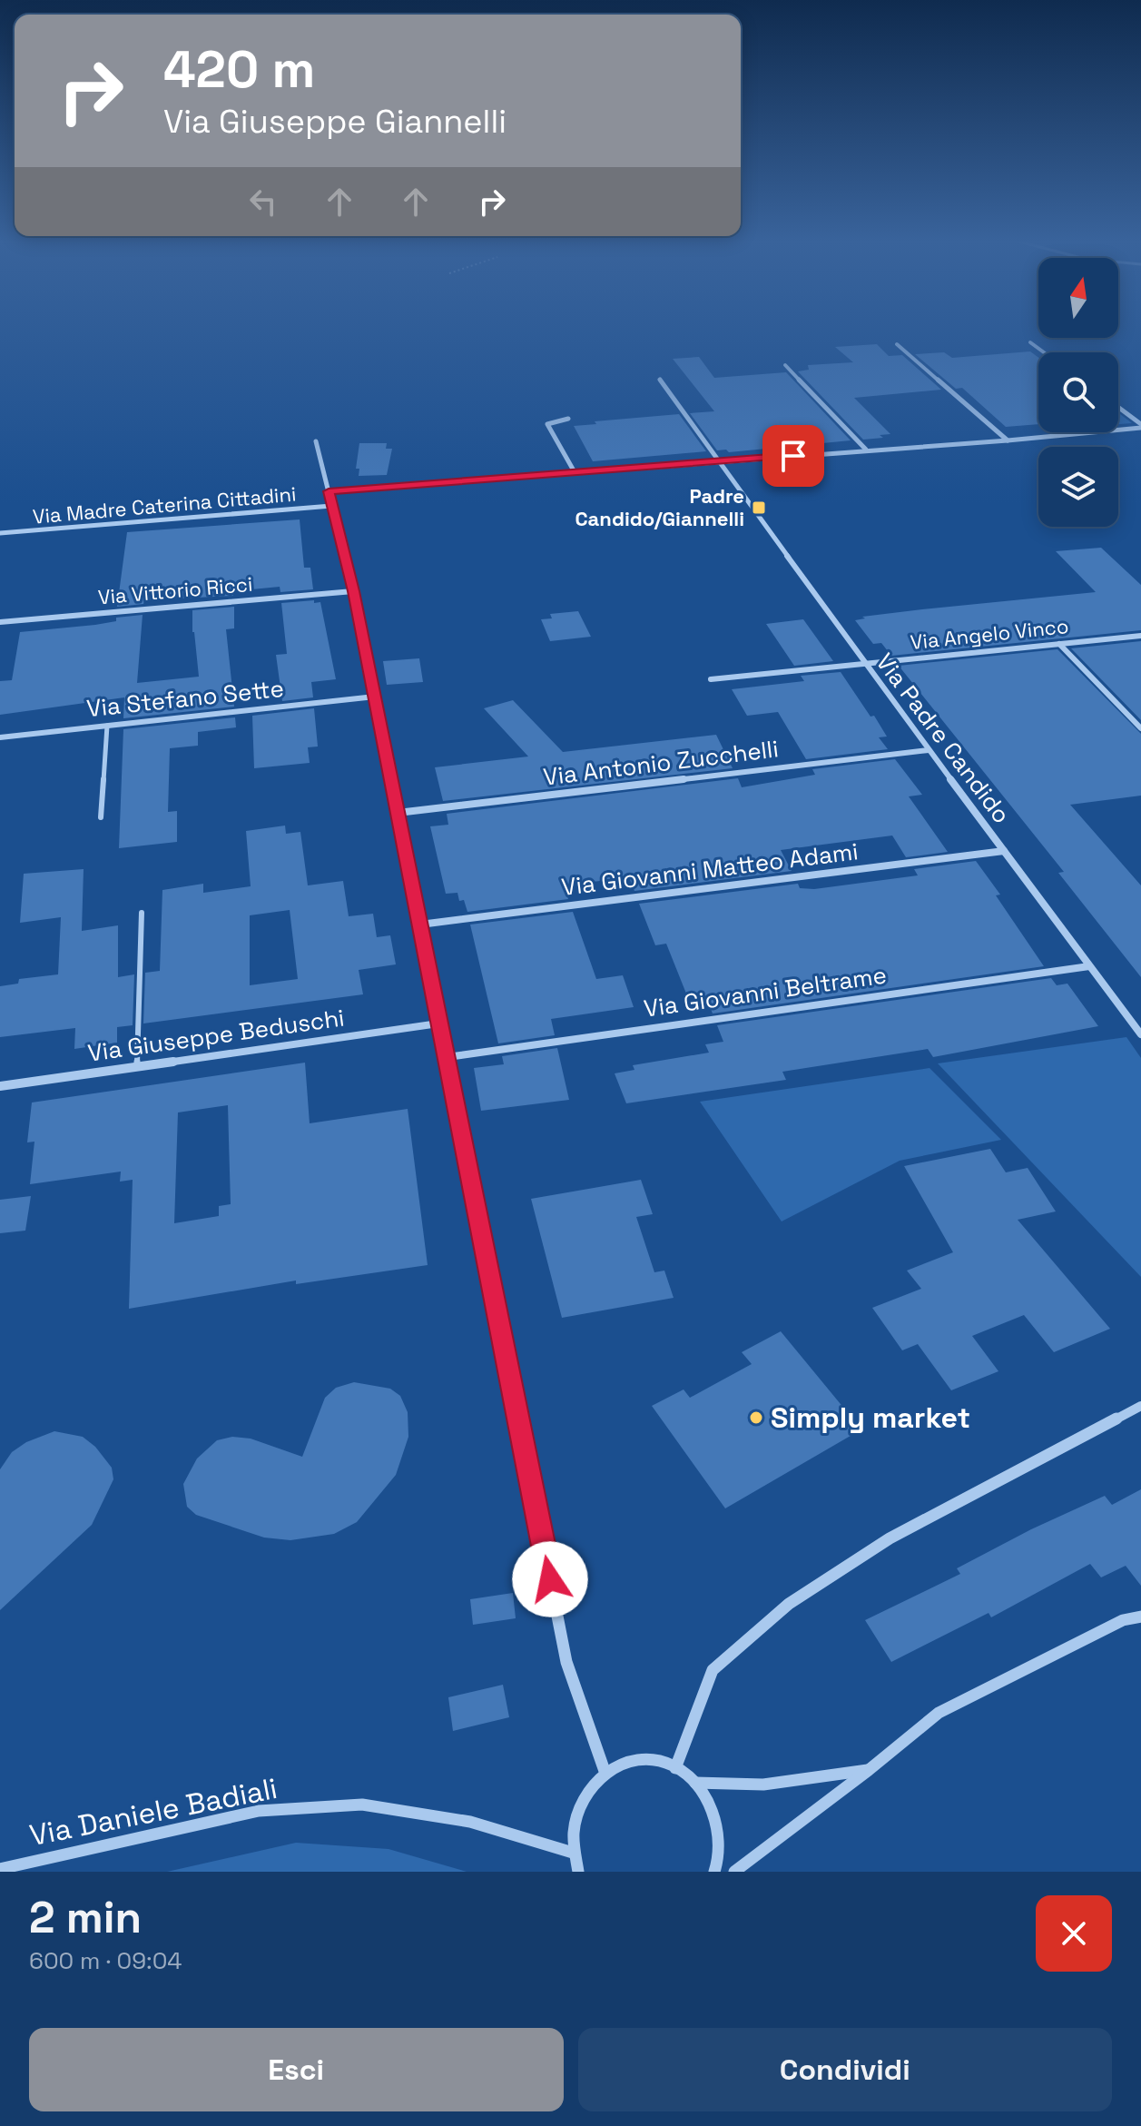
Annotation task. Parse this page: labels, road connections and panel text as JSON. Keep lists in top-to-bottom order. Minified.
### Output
{"streets":{"street":["Via Madre Caterina Cittadini","Via Vittorio Ricci","Via Angelo Vinco","Via Stefano Sette","Via Padre Candido","Via Antonio Zucchelli","Via Giovanni Matteo Adami","Via Giovanni Beltrame","Via Giuseppe Beduschi","Via Daniele Badiali"]},"crossings":[["Via Angelo Vinco","Via Padre Candido"],["Via Padre Candido","Via Antonio Zucchelli"],["Via Padre Candido","Via Giovanni Matteo Adami"],["Via Padre Candido","Via Giovanni Beltrame"]],"places":{"transit":["Padre Candido/Giannelli"],"other":["Simply market"]},"north":"top","page":{"turn":["420 m","Via Giuseppe Giannelli"],"heading":["2 min","600 m · 09:04"],"buttons":["Esci","Condividi"]}}
